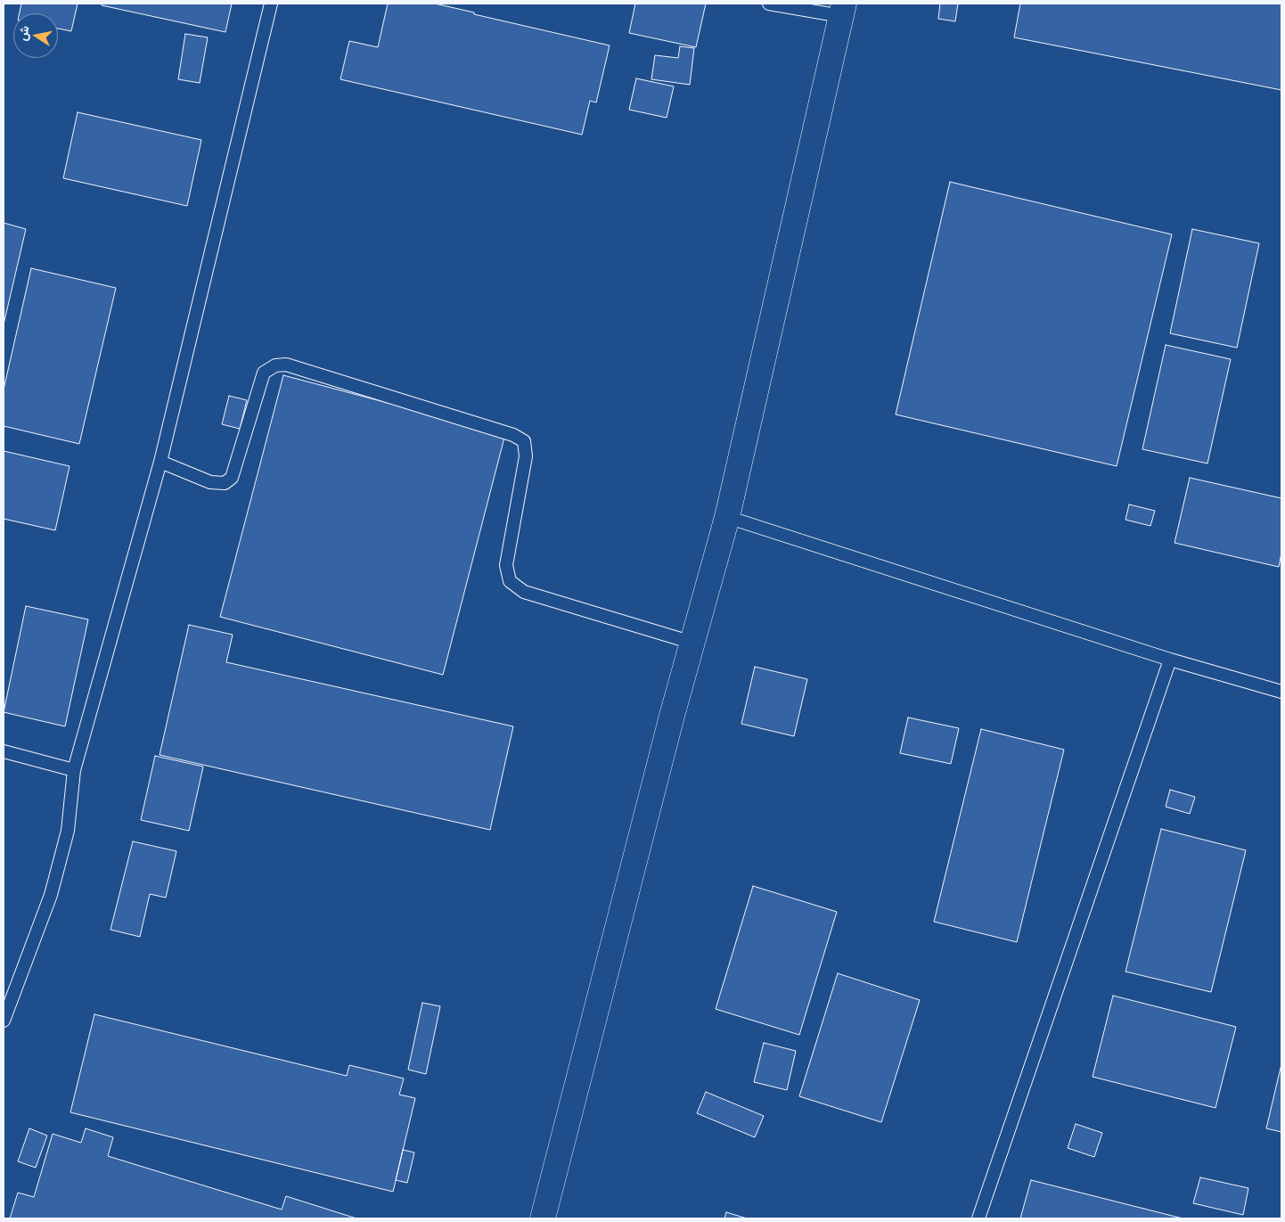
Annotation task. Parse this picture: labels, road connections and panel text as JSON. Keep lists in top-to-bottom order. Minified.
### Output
{"north":"left"}
